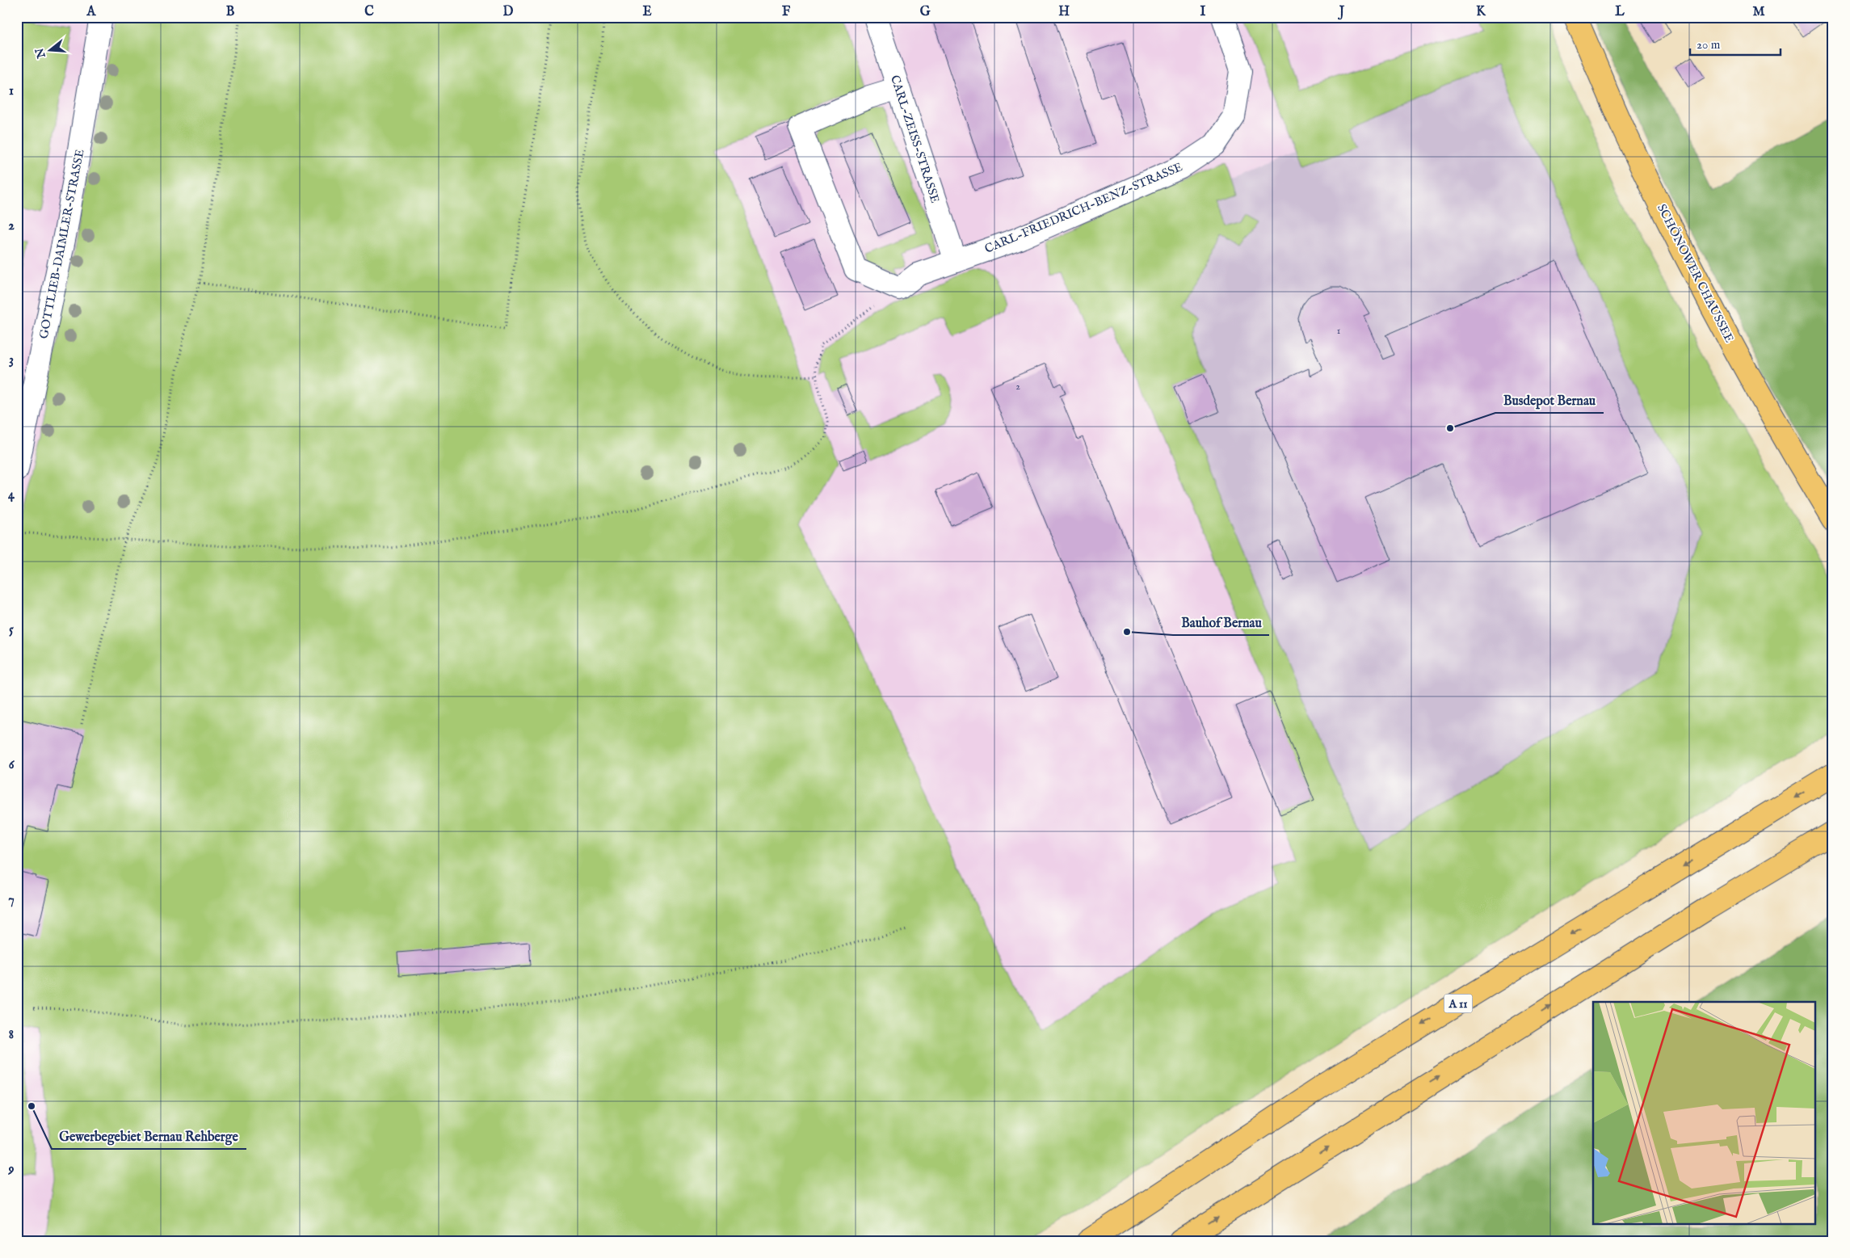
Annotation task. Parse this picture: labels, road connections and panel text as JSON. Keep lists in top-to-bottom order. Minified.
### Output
{"streets":{"main road":["SCHÖNOWER CHAUSSEE","A 11"],"street":["CARL-ZEISS-STRASSE","CARL-FRIEDRICH-BENZ-STRASSE","GOTTLIEB-DAIMLER-STRASSE"]},"crossings":[["CARL-ZEISS-STRASSE","CARL-FRIEDRICH-BENZ-STRASSE"]],"places":["Busdepot Bernau","Bauhof Bernau","Gewerbegebiet Bernau Rehberge"],"house_numbers":["1","2"],"scale_bar":"20 m","north":"left","grid":{"columns":["A","B","C","D","E","F","G","H","I","J","K","L","M"],"rows":["1","2","3","4","5","6","7","8","9"]}}
